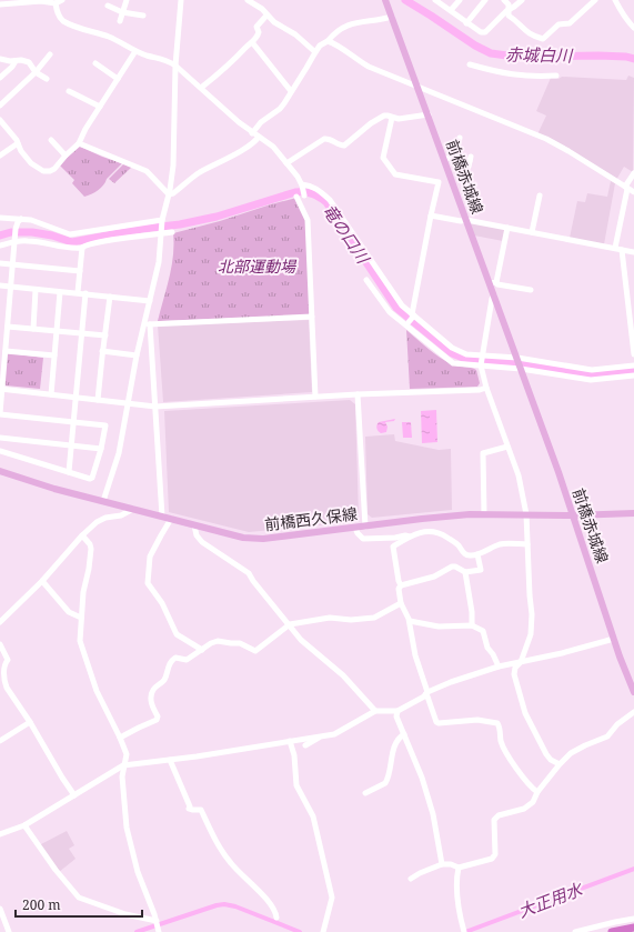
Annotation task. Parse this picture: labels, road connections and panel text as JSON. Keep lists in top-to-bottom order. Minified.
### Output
{"streets":{"main road":["前橋赤城線","前橋西久保線"]},"crossings":[["前橋赤城線","前橋西久保線"]],"water":["赤城白川","竜の口川","大正用水"],"parks":["北部運動場"],"scale_bar":"200 m"}
